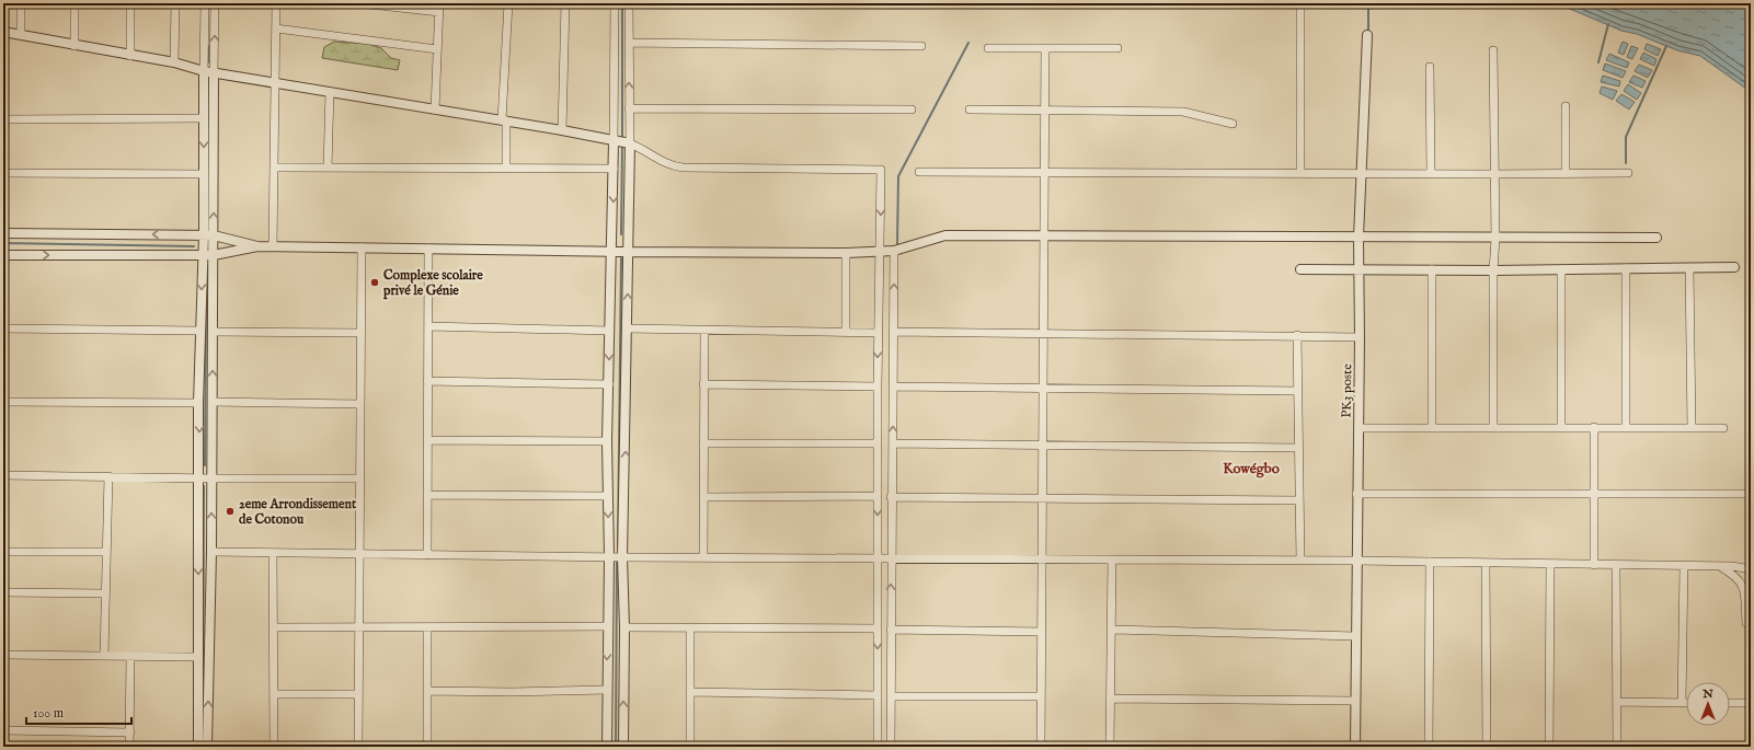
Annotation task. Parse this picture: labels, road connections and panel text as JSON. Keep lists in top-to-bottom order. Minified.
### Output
{"streets":{"street":["PK3 poste"]},"districts":["Kowégbo"],"places":["Complexe scolaire privé le Génie","2eme Arrondissement de Cotonou"],"scale_bar":"100 m","north":"top"}
